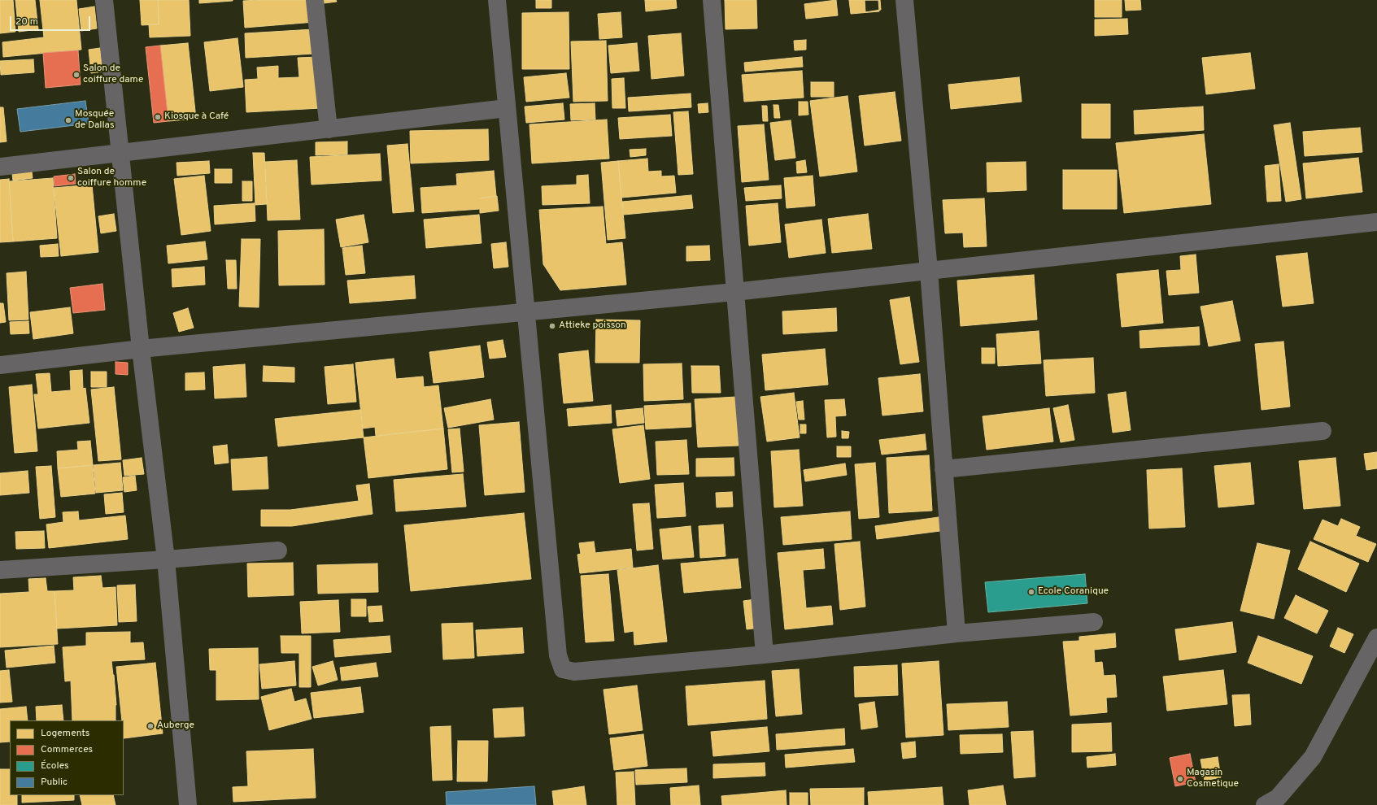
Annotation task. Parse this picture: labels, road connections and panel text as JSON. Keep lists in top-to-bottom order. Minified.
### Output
{"places":["Salon de coiffure dame","Kiosque à Café","Mosquée de Dallas","Salon de coiffure homme","Attieke poisson","Ecole Coranique","Auberge","Magasin Cosmetique"],"legend":["Logements","Commerces","Écoles","Public"],"scale_bar":"20 m"}
